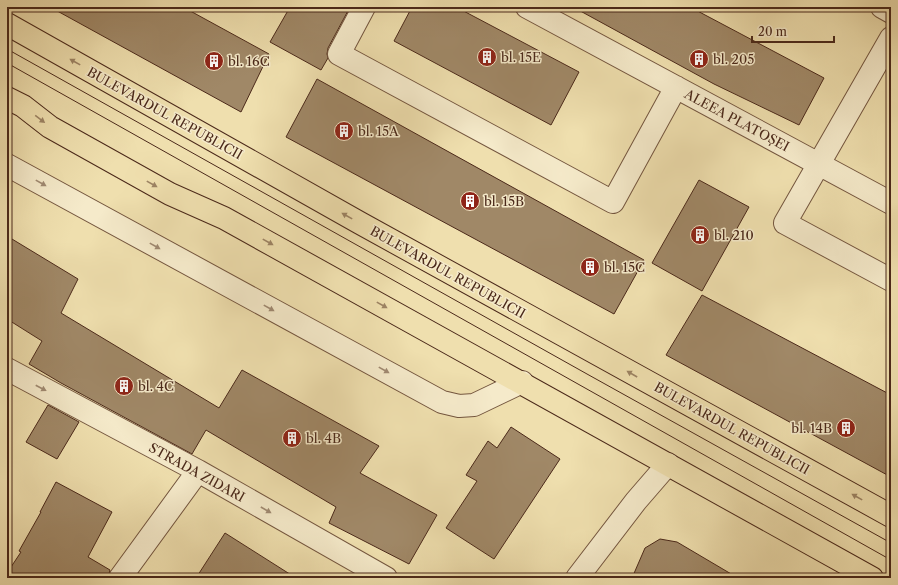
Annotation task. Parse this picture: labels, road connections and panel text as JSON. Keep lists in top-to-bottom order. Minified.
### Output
{"streets":{"main road":["BULEVARDUL REPUBLICII"],"street":["ALEEA PLATOȘEI","STRADA ZIDARI"]},"places":{"building":["bl. 15E","bl. 205","bl. 16C","bl. 15A","bl. 15B","bl. 210","bl. 15C","bl. 4C","bl. 14B","bl. 4B"]},"scale_bar":"20 m"}
